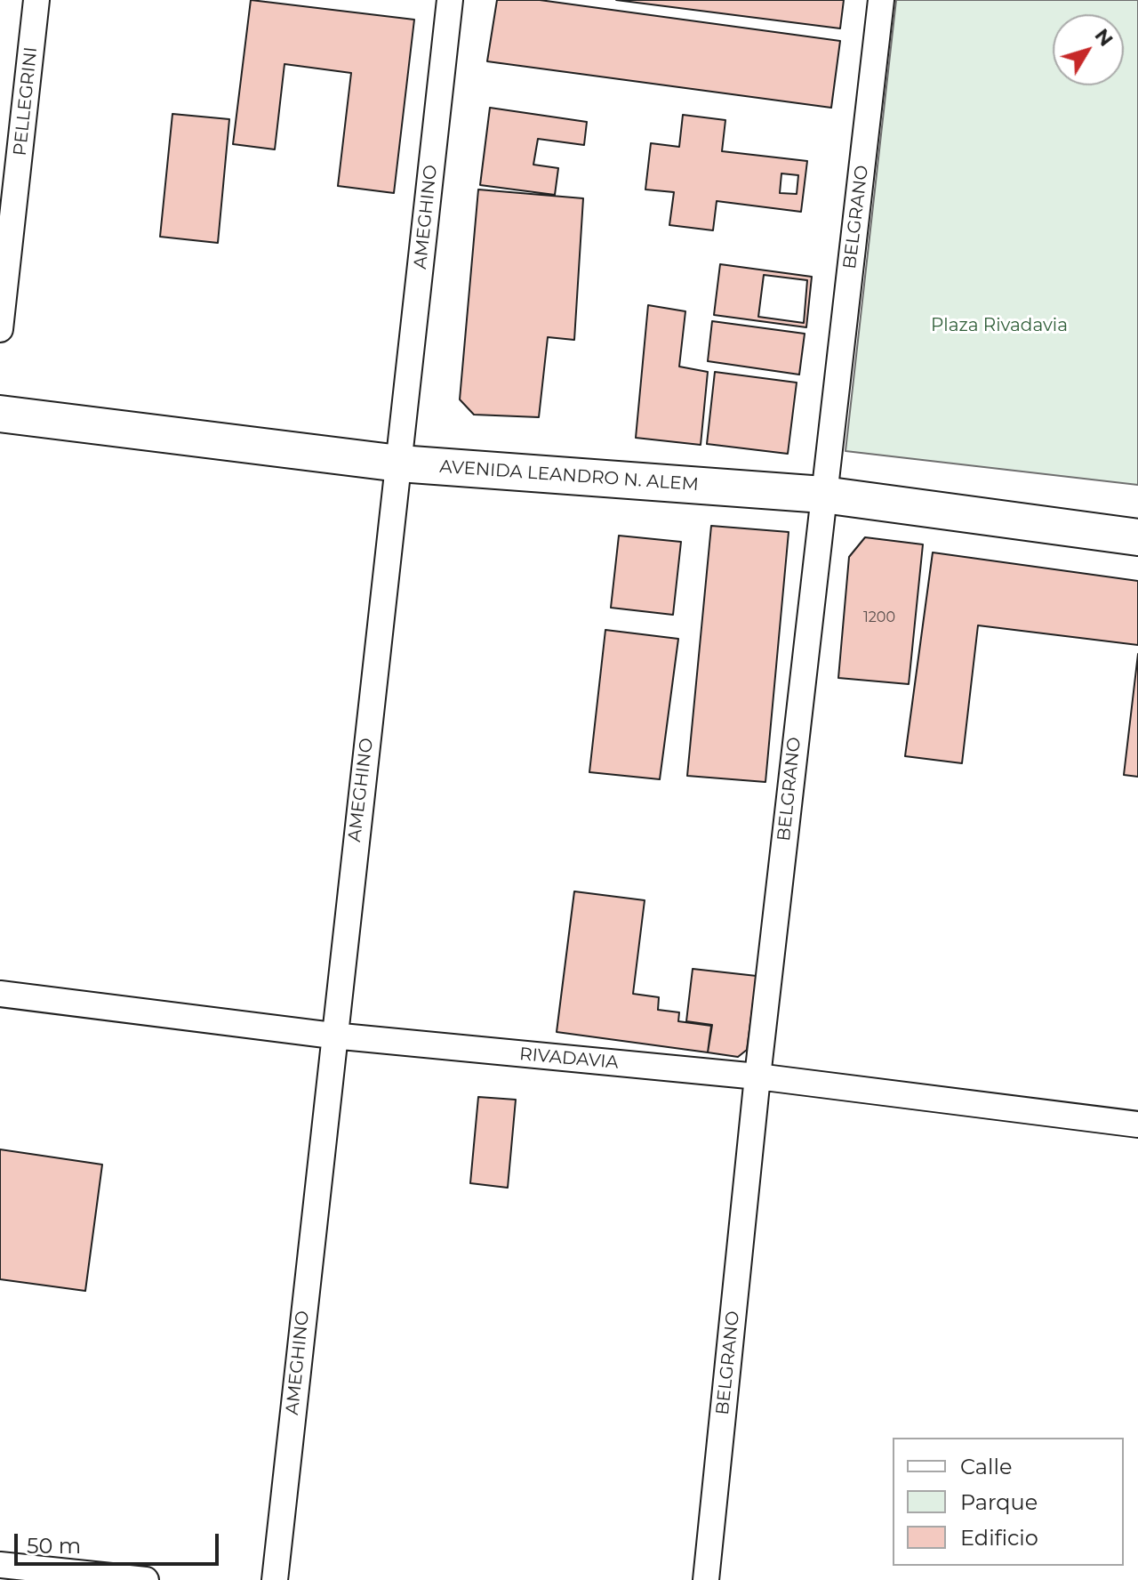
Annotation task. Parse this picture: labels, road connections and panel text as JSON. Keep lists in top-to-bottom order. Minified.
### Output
{"streets":{"main road":["AVENIDA LEANDRO N. ALEM"],"street":["PELLEGRINI","AMEGHINO","BELGRANO","RIVADAVIA"]},"crossings":[["AMEGHINO","AVENIDA LEANDRO N. ALEM"],["AMEGHINO","RIVADAVIA"],["BELGRANO","AVENIDA LEANDRO N. ALEM"],["BELGRANO","RIVADAVIA"]],"parks":["Plaza Rivadavia"],"house_numbers":["1200"],"legend":["Calle","Parque","Edificio"],"scale_bar":"50 m","north":"top right"}
